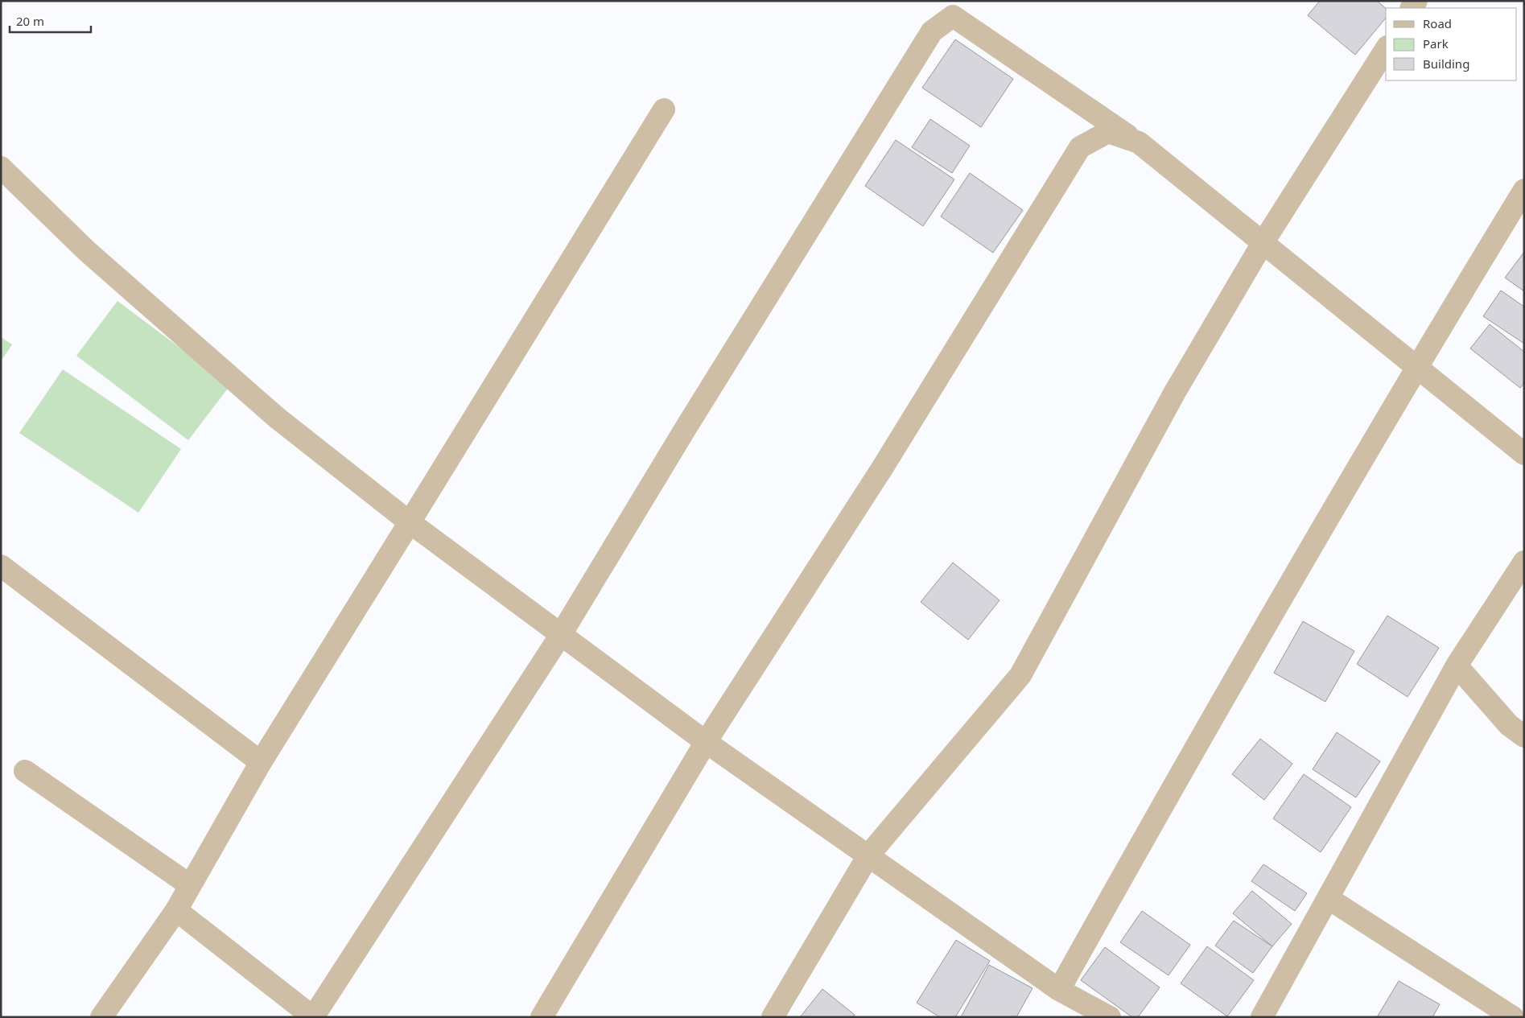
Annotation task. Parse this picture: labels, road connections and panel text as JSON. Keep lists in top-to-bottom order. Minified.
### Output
{"legend":["Road","Park","Building"],"scale_bar":"20 m"}
